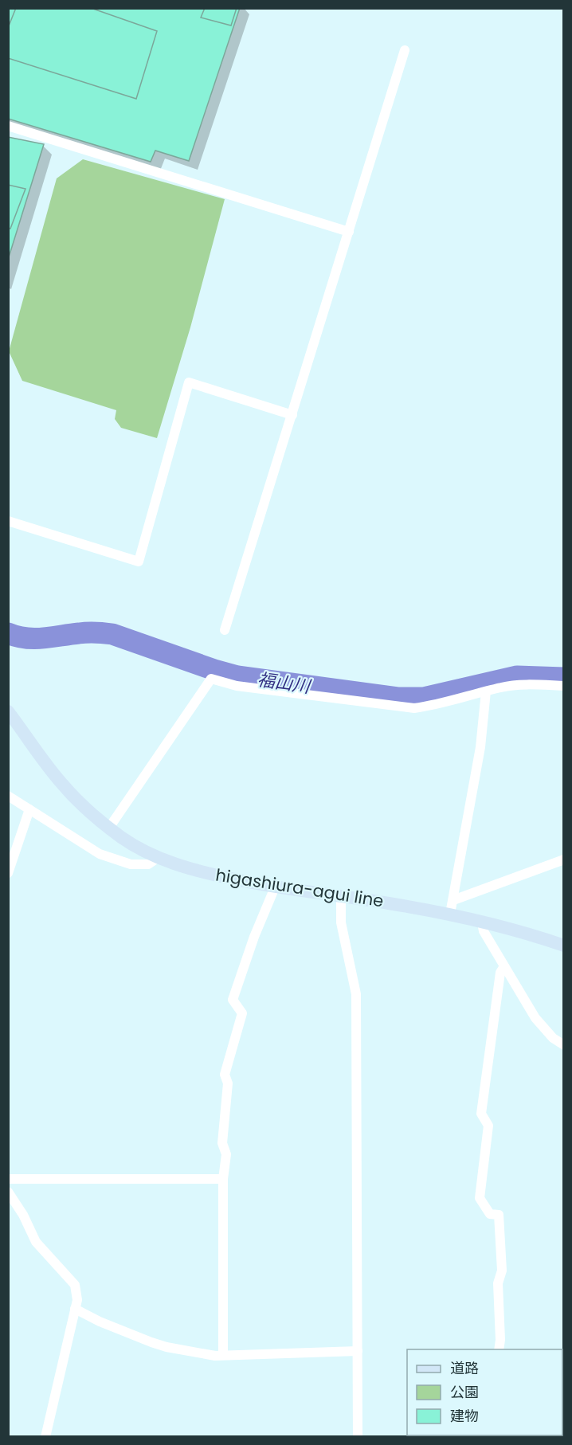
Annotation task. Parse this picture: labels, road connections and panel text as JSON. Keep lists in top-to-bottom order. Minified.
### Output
{"streets":{"main road":["higashiura-agui line"]},"water":["福山川"],"legend":["道路","公園","建物"]}
